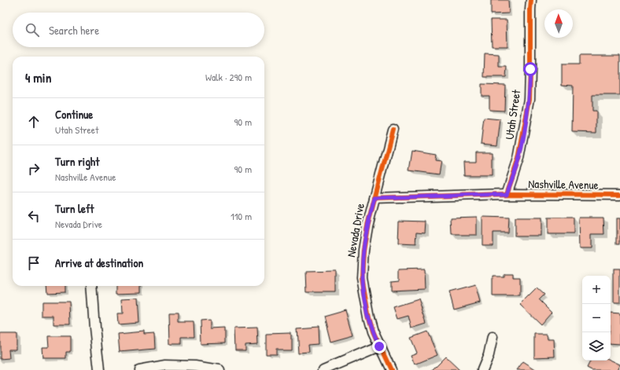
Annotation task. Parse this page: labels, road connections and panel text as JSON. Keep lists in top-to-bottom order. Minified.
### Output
{"streets":{"street":["Utah Street","Nashville Avenue","Nevada Drive"]},"crossings":[["Utah Street","Nashville Avenue"],["Nashville Avenue","Nevada Drive"]],"north":"top","page":{"search":"Search here","heading":["4 min","Walk · 290 m"],"list":[["Continue","Utah Street","90 m"],["Turn right","Nashville Avenue","90 m"],["Turn left","Nevada Drive","110 m"],"Arrive at destination"],"map_buttons":["+","−"]}}
